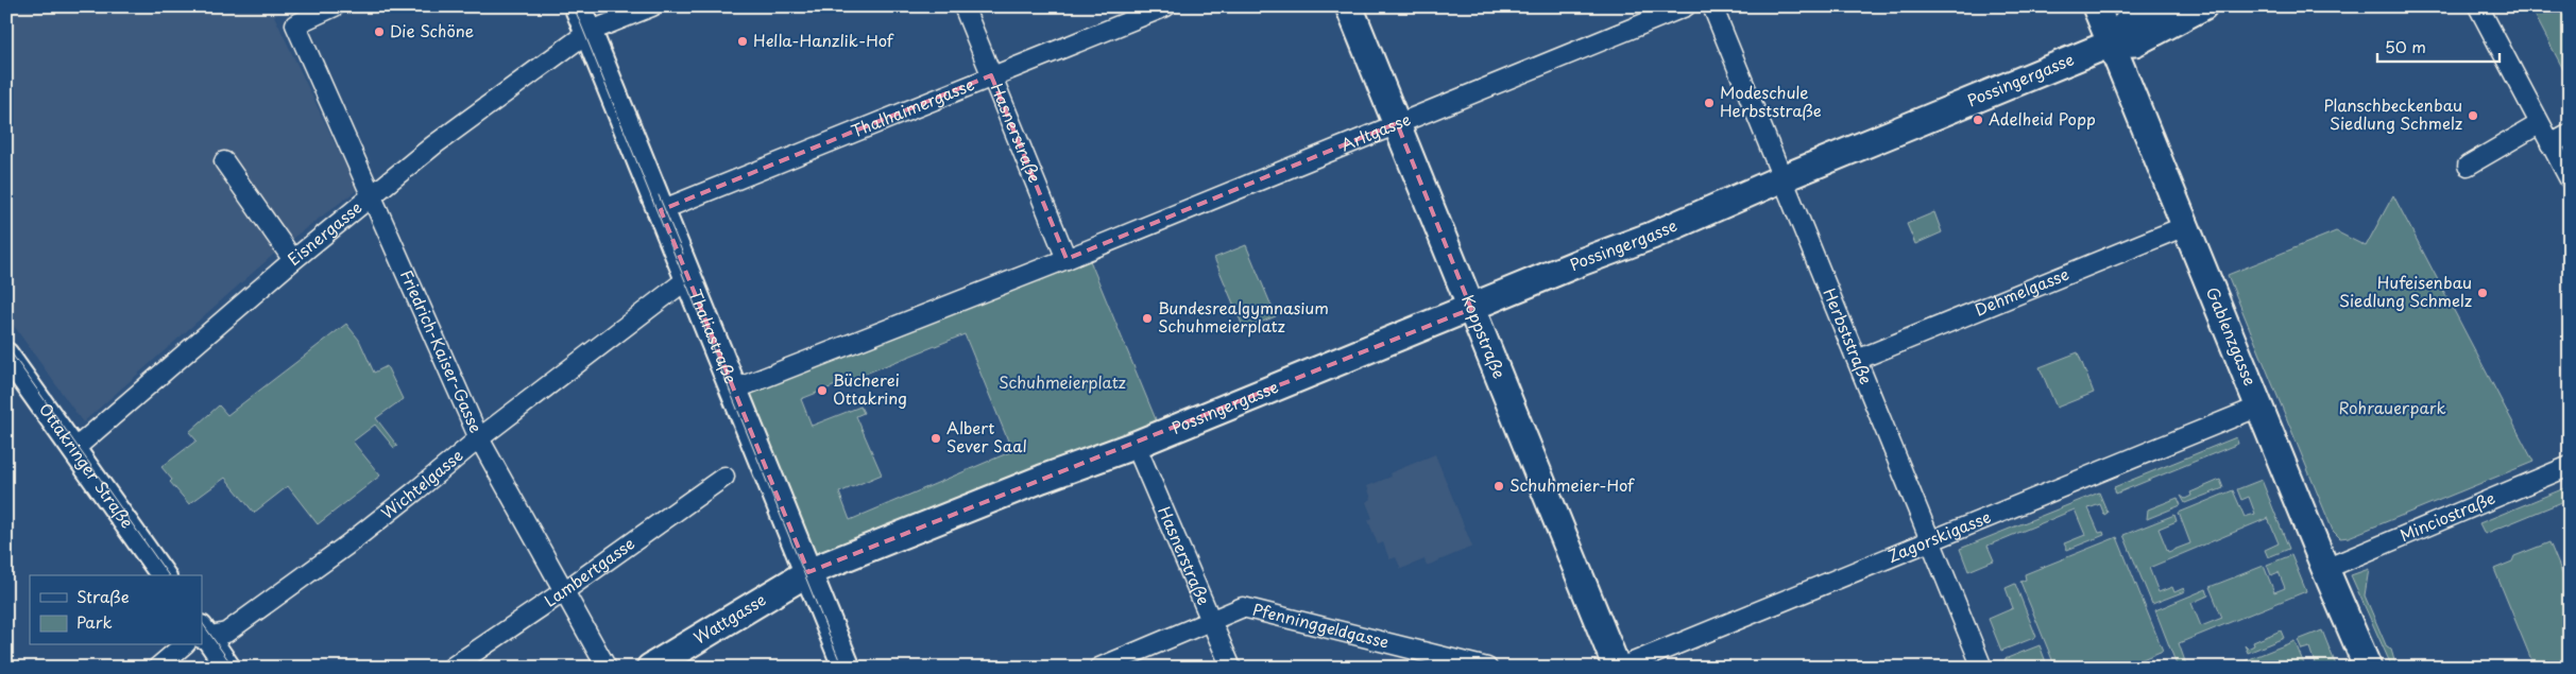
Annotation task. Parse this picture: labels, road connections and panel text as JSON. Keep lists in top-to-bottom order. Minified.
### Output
{"streets":{"main road":["Possingergasse","Thaliastraße","Koppstraße","Gablenzgasse","Wattgasse"],"street":["Thalhaimergasse","Hasnerstraße","Arltgasse","Eisnergasse","Dehmelgasse","Herbststraße","Friedrich-Kaiser-Gasse","Ottakringer Straße","Wichtelgasse","Minciostraße","Zagorskigasse","Lambertgasse","Pfenninggeldgasse"]},"crossings":[["Possingergasse","Hasnerstraße"],["Possingergasse","Koppstraße"],["Possingergasse","Herbststraße"],["Possingergasse","Gablenzgasse"],["Thalhaimergasse","Hasnerstraße"],["Thalhaimergasse","Thaliastraße"],["Hasnerstraße","Arltgasse"],["Hasnerstraße","Pfenninggeldgasse"],["Arltgasse","Koppstraße"],["Eisnergasse","Thaliastraße"],["Eisnergasse","Friedrich-Kaiser-Gasse"],["Eisnergasse","Ottakringer Straße"],["Dehmelgasse","Herbststraße"],["Dehmelgasse","Gablenzgasse"],["Thaliastraße","Wichtelgasse"],["Thaliastraße","Wattgasse"],["Koppstraße","Zagorskigasse"],["Herbststraße","Zagorskigasse"],["Gablenzgasse","Minciostraße"],["Gablenzgasse","Zagorskigasse"],["Friedrich-Kaiser-Gasse","Wichtelgasse"],["Friedrich-Kaiser-Gasse","Lambertgasse"]],"parks":["Schuhmeierplatz","Rohrauerpark"],"places":["Die Schöne","Hella-Hanzlik-Hof","Modeschule Herbststraße","Planschbeckenbau Siedlung Schmelz","Adelheid Popp","Hufeisenbau Siedlung Schmelz","Bundesrealgymnasium Schuhmeierplatz","Bücherei Ottakring","Albert Sever Saal","Schuhmeier-Hof"],"legend":["Straße","Park"],"scale_bar":"50 m"}
